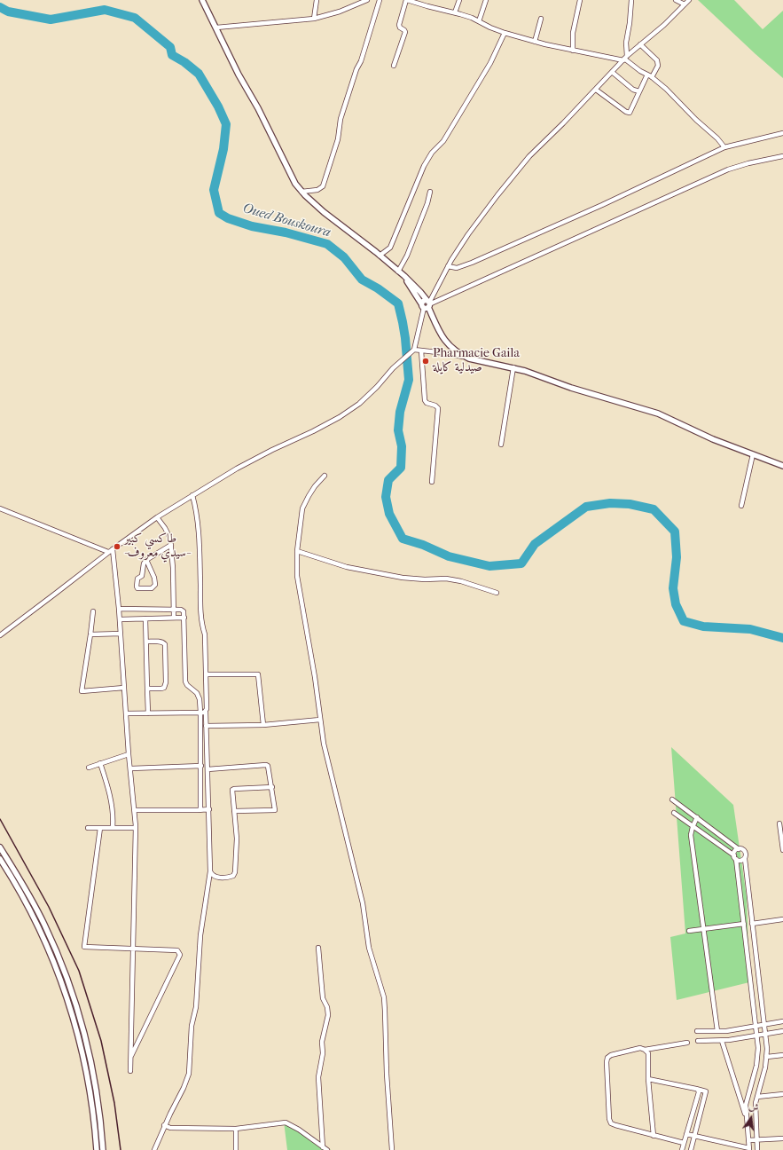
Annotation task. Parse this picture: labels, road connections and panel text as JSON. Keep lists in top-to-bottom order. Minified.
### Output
{"water":["Oued Bouskoura"],"places":["Pharmacie Gaila صيدلية كايلة","طاكسي كبير -سيدي معروف-"],"north":"top"}
